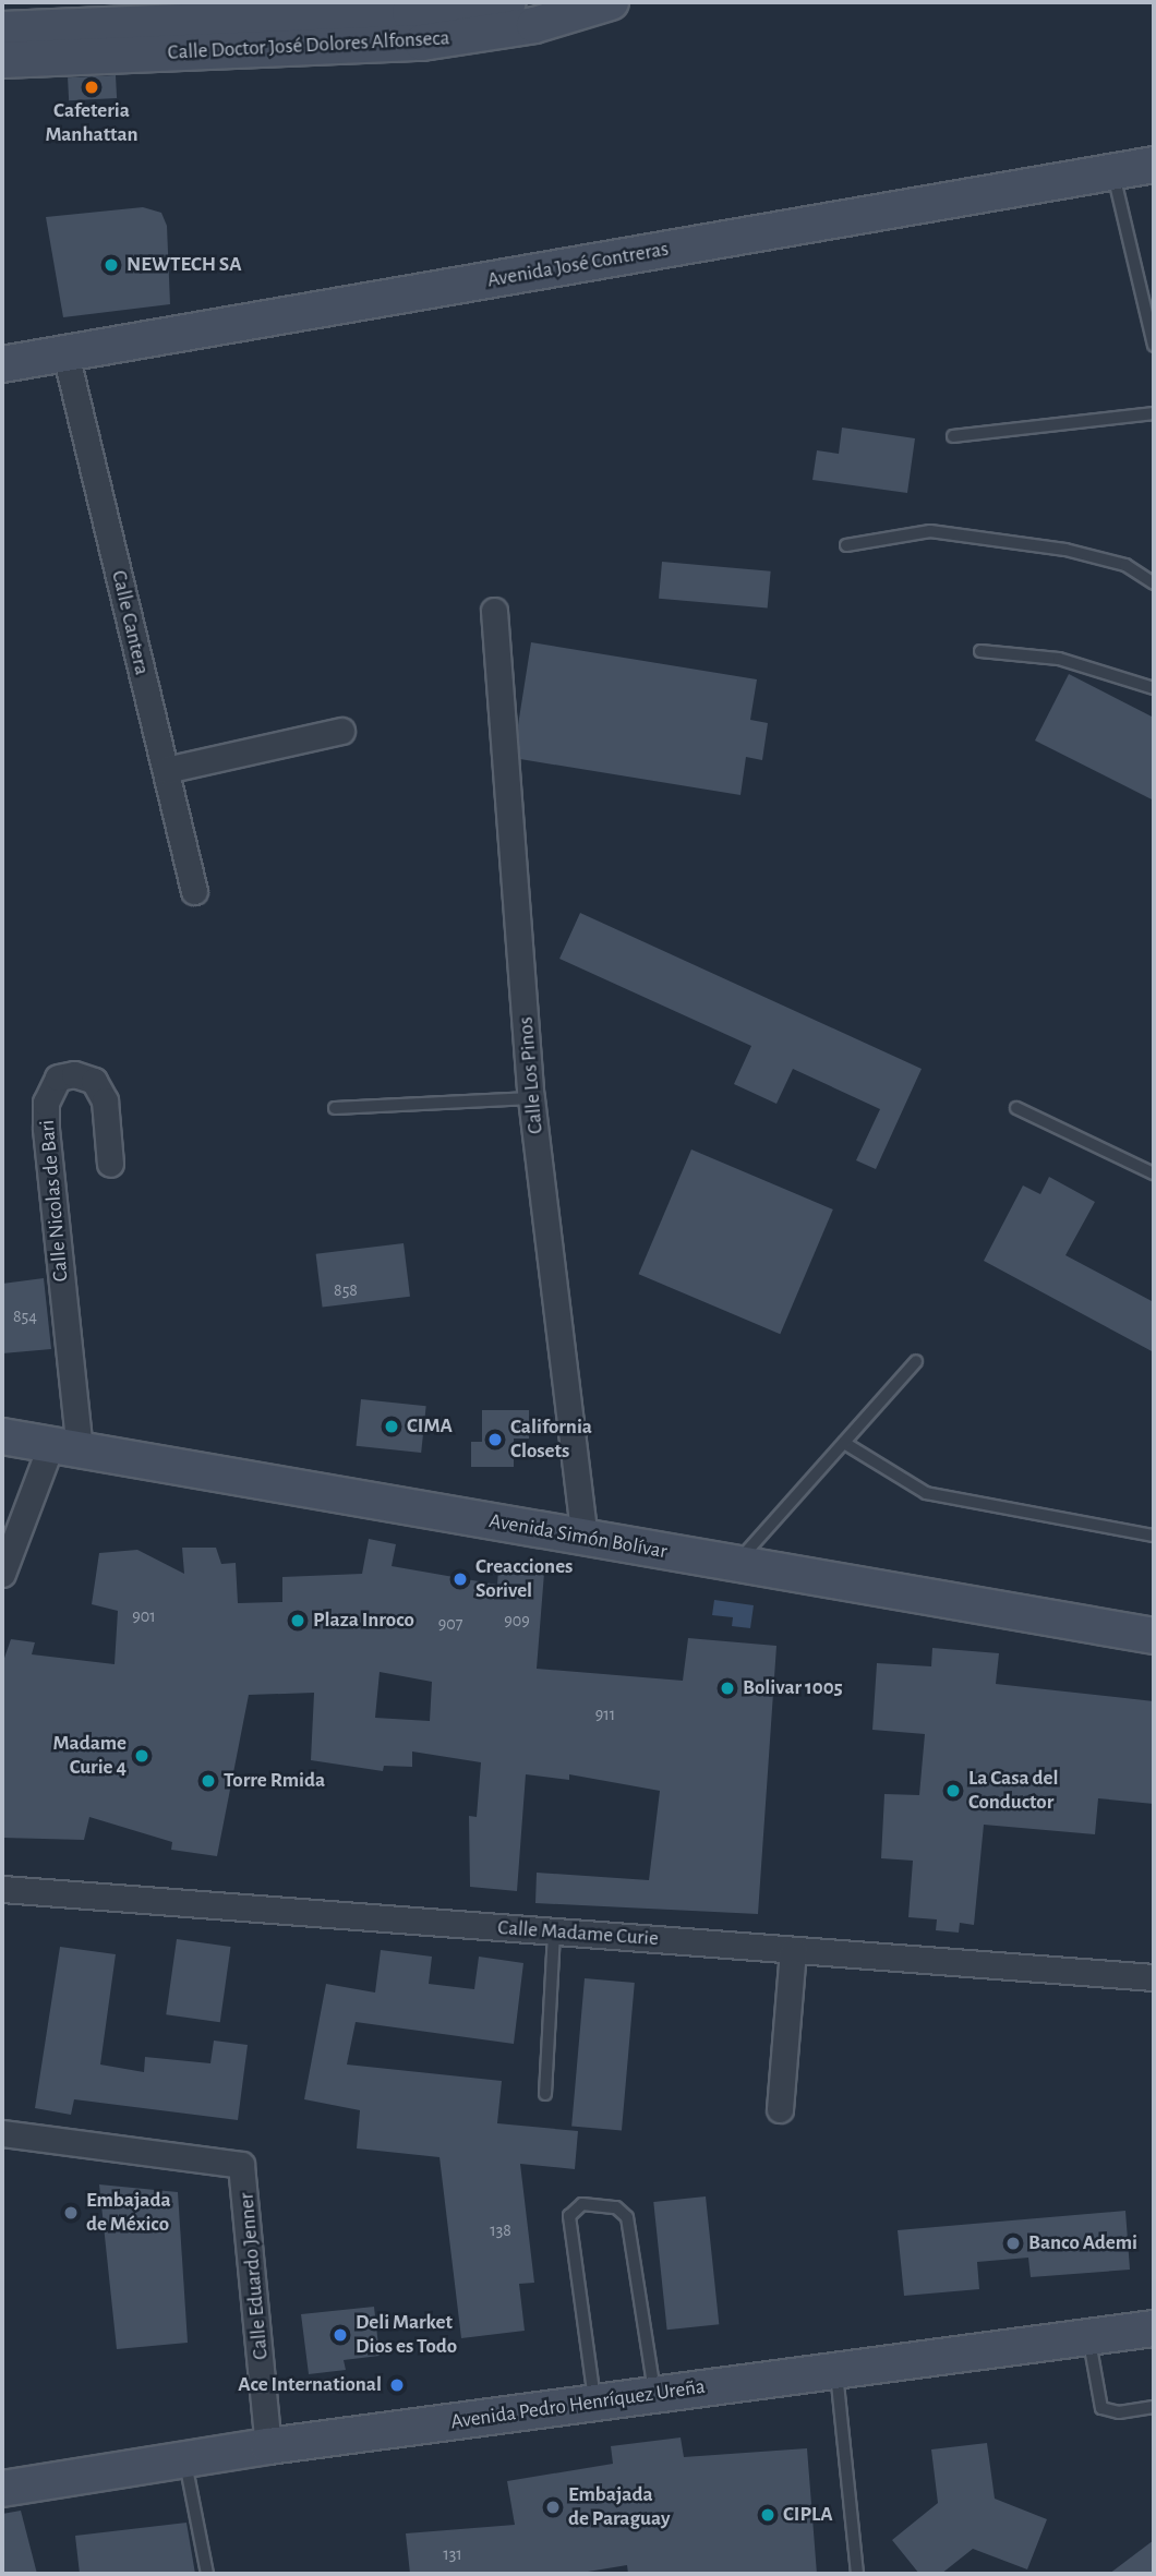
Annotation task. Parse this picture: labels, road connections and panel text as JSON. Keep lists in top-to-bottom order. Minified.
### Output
{"streets":{"main road":["Calle Doctor José Dolores Alfonseca","Avenida José Contreras","Avenida Simón Bolívar","Avenida Pedro Henríquez Ureña"],"street":["Calle Cantera","Calle Los Pinos","Calle Nicolas de Bari","Calle Madame Curie","Calle Eduardo Jenner"]},"crossings":[["Avenida José Contreras","Calle Cantera"],["Calle Los Pinos","Avenida Simón Bolívar"],["Calle Nicolas de Bari","Avenida Simón Bolívar"],["Calle Eduardo Jenner","Avenida Pedro Henríquez Ureña"]],"places":["Cafeteria Manhattan","NEWTECH SA","CIMA","California Closets","Creacciones Sorivel","Plaza Inroco","Bolivar 1005","Madame Curie 4","Torre Rmida","La Casa del Conductor","Embajada de México","Banco Ademi","Deli Market Dios es Todo","Ace International","Embajada de Paraguay","CIPLA"],"house_numbers":["858","854","901","909","907","911","138","131"]}
